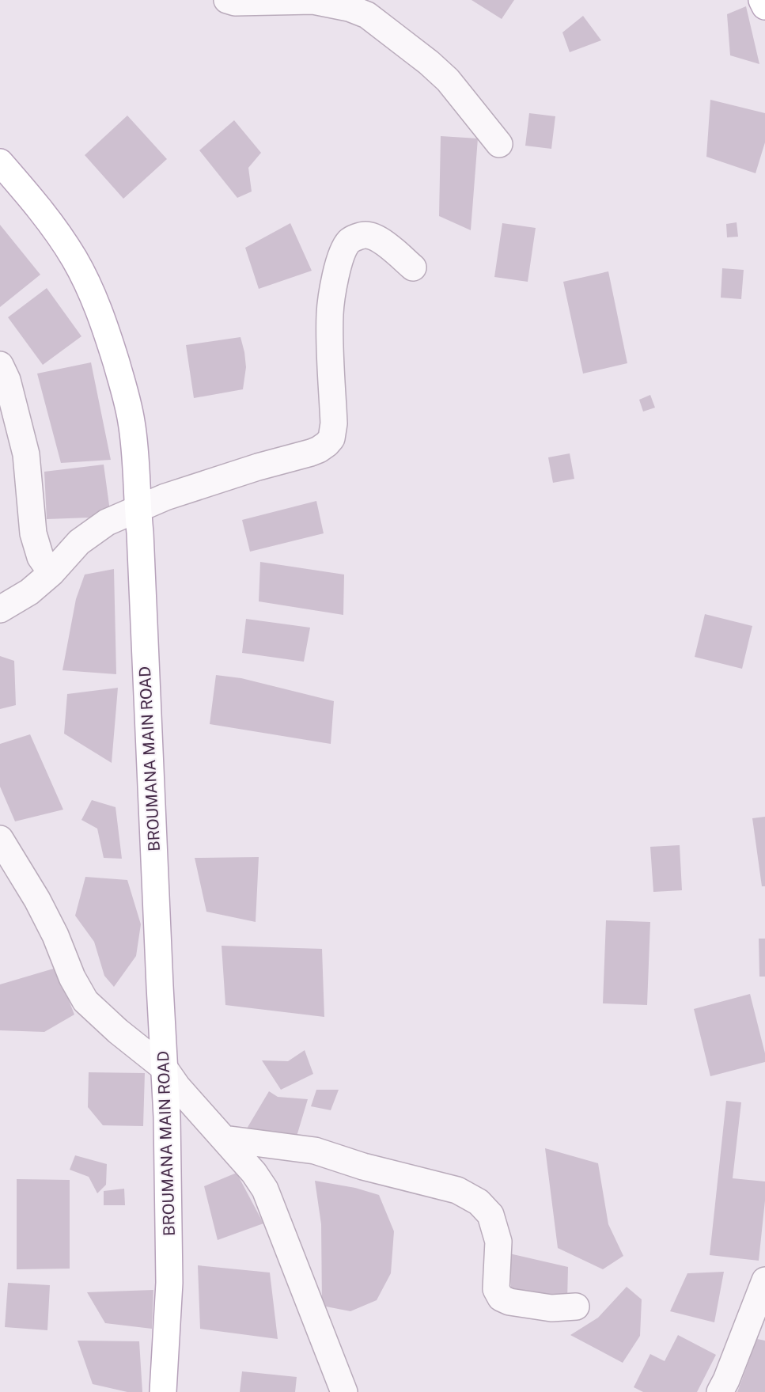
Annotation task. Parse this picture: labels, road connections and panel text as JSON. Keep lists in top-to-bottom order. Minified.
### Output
{"streets":{"main road":["BROUMANA MAIN ROAD"]}}
